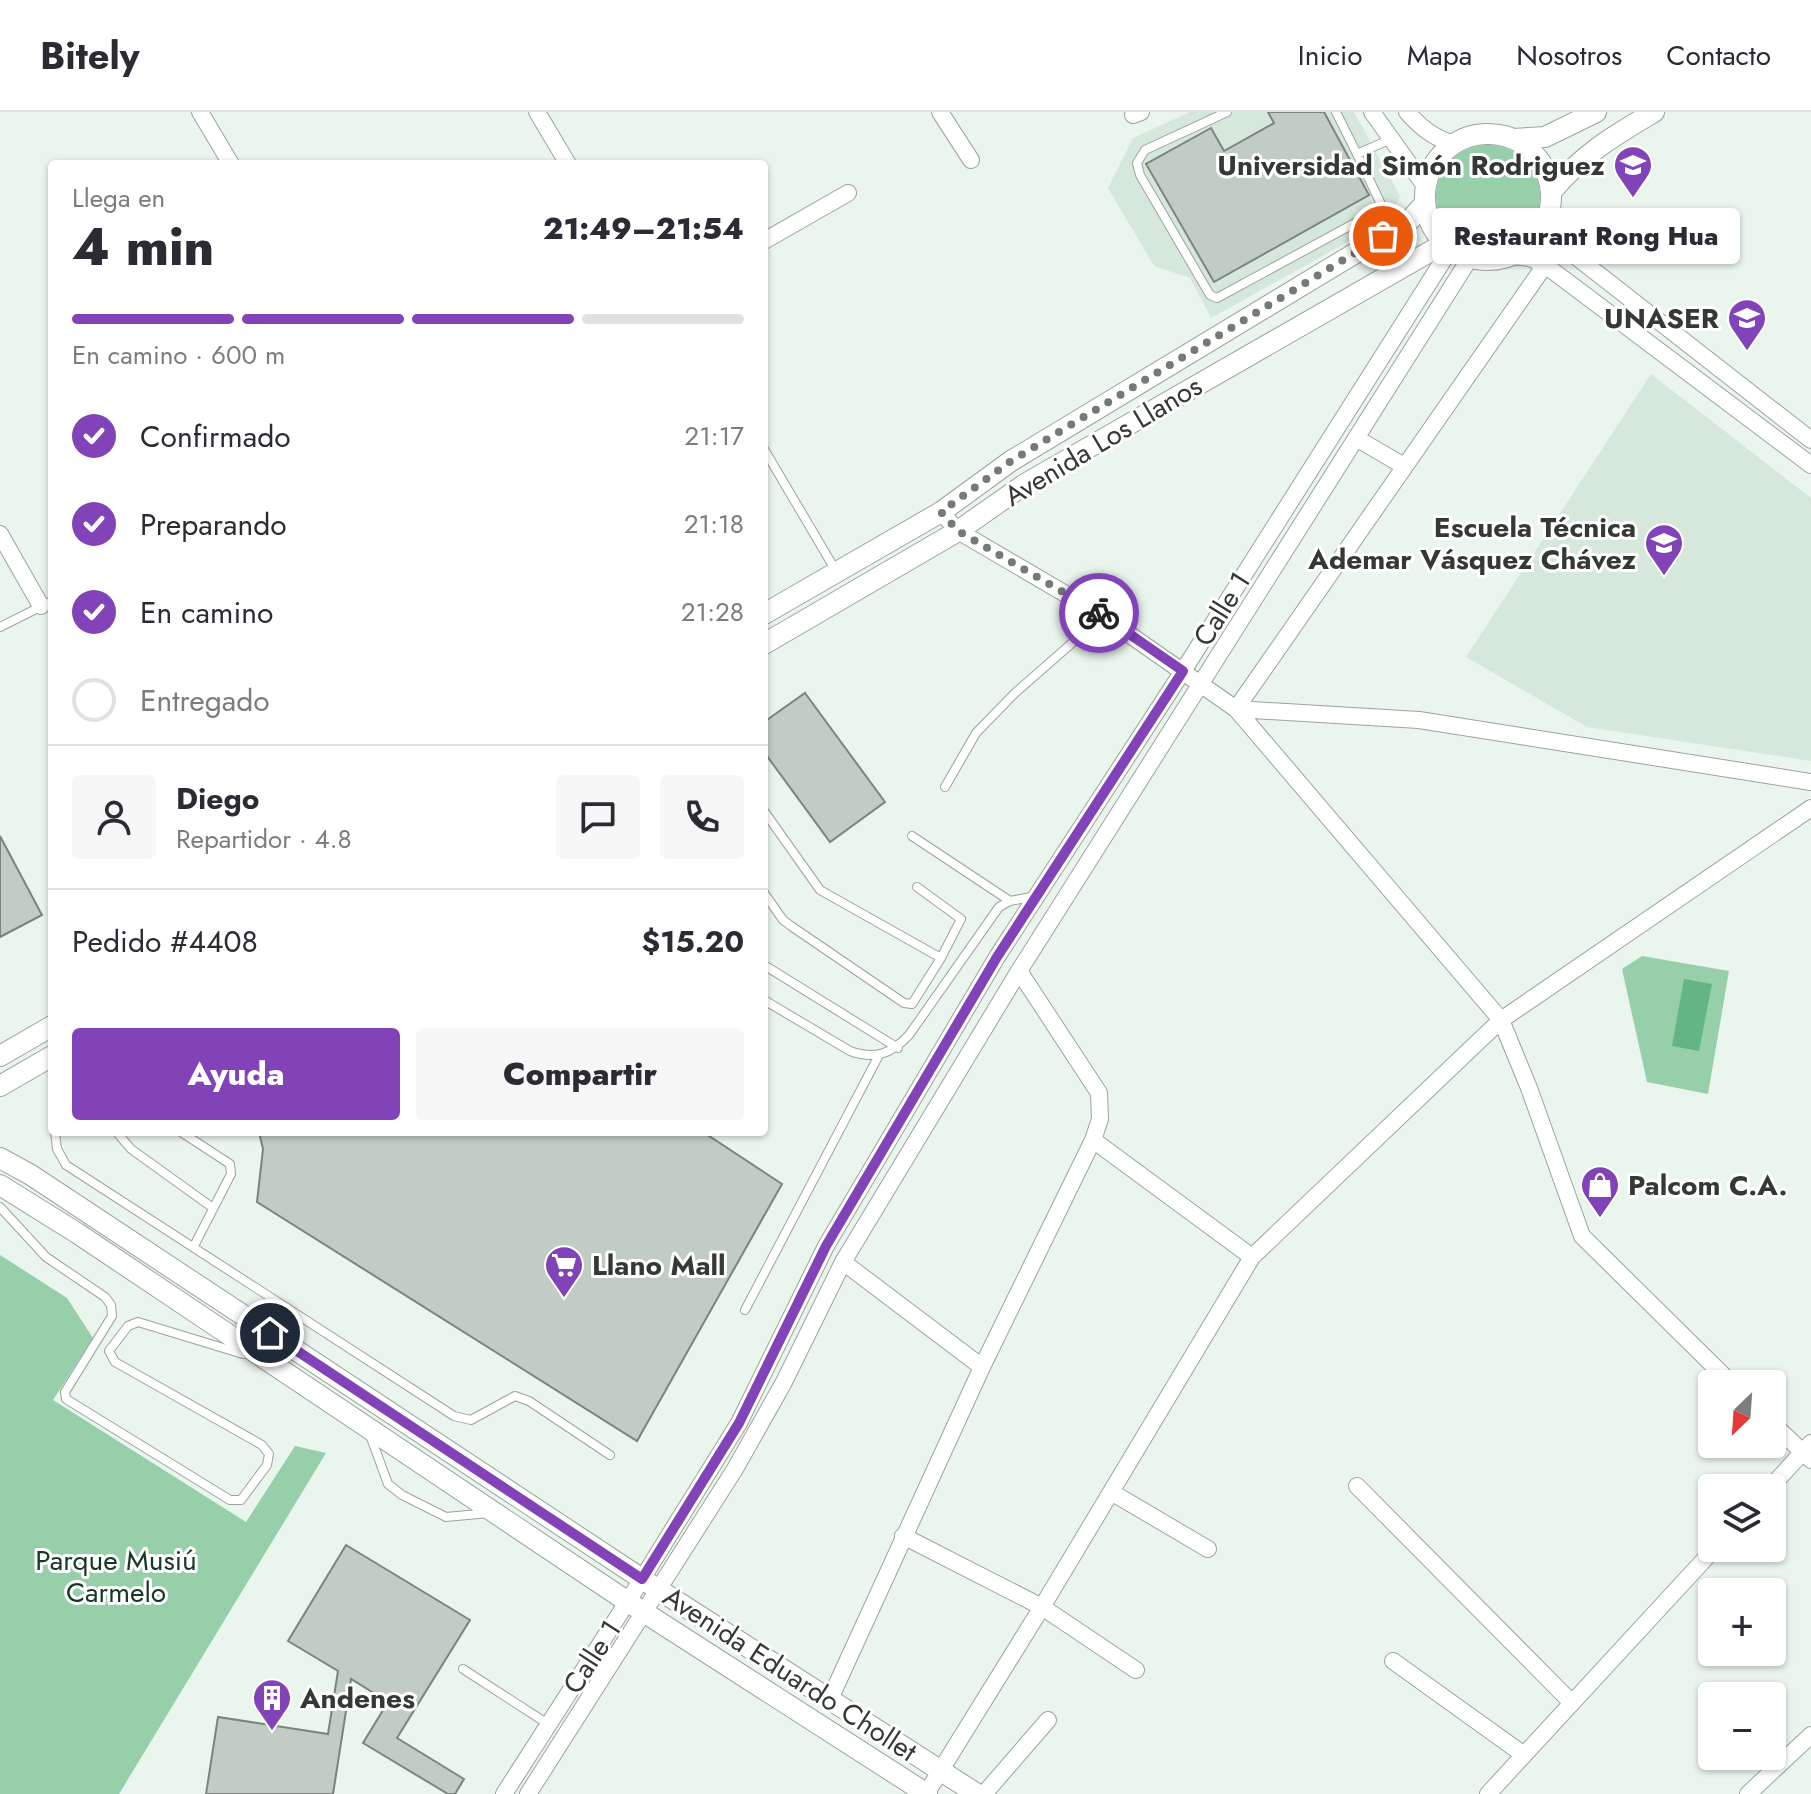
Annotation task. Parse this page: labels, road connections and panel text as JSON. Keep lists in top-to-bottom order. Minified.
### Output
{"streets":{"street":["Avenida Los Llanos","Calle 1","Avenida Eduardo Chollet"]},"crossings":[["Avenida Los Llanos","Calle 1"],["Calle 1","Avenida Eduardo Chollet"]],"parks":["Parque Musiú Carmelo"],"places":{"school or university":["Universidad Simón Rodriguez","UNASER","Escuela Técnica Ademar Vásquez Chávez"],"other":["Restaurant Rong Hua"],"shop":["Palcom C.A."],"supermarket":["Llano Mall"],"building":["Andenes"]},"north":"bottom left","page":{"header":"Bitely","nav":["Inicio","Mapa","Nosotros","Contacto"],"heading":["4 min","Llega en","21:49–21:54"],"panel":["Diego","Repartidor · 4.8","Pedido #4408","$15.20"],"bubble":"Restaurant Rong Hua","bar":"En camino · 600 m","list":[["Confirmado","21:17"],["Preparando","21:18"],["En camino","21:28"],"Entregado"],"buttons":["Ayuda","Compartir"],"map_buttons":["+","−"]}}
